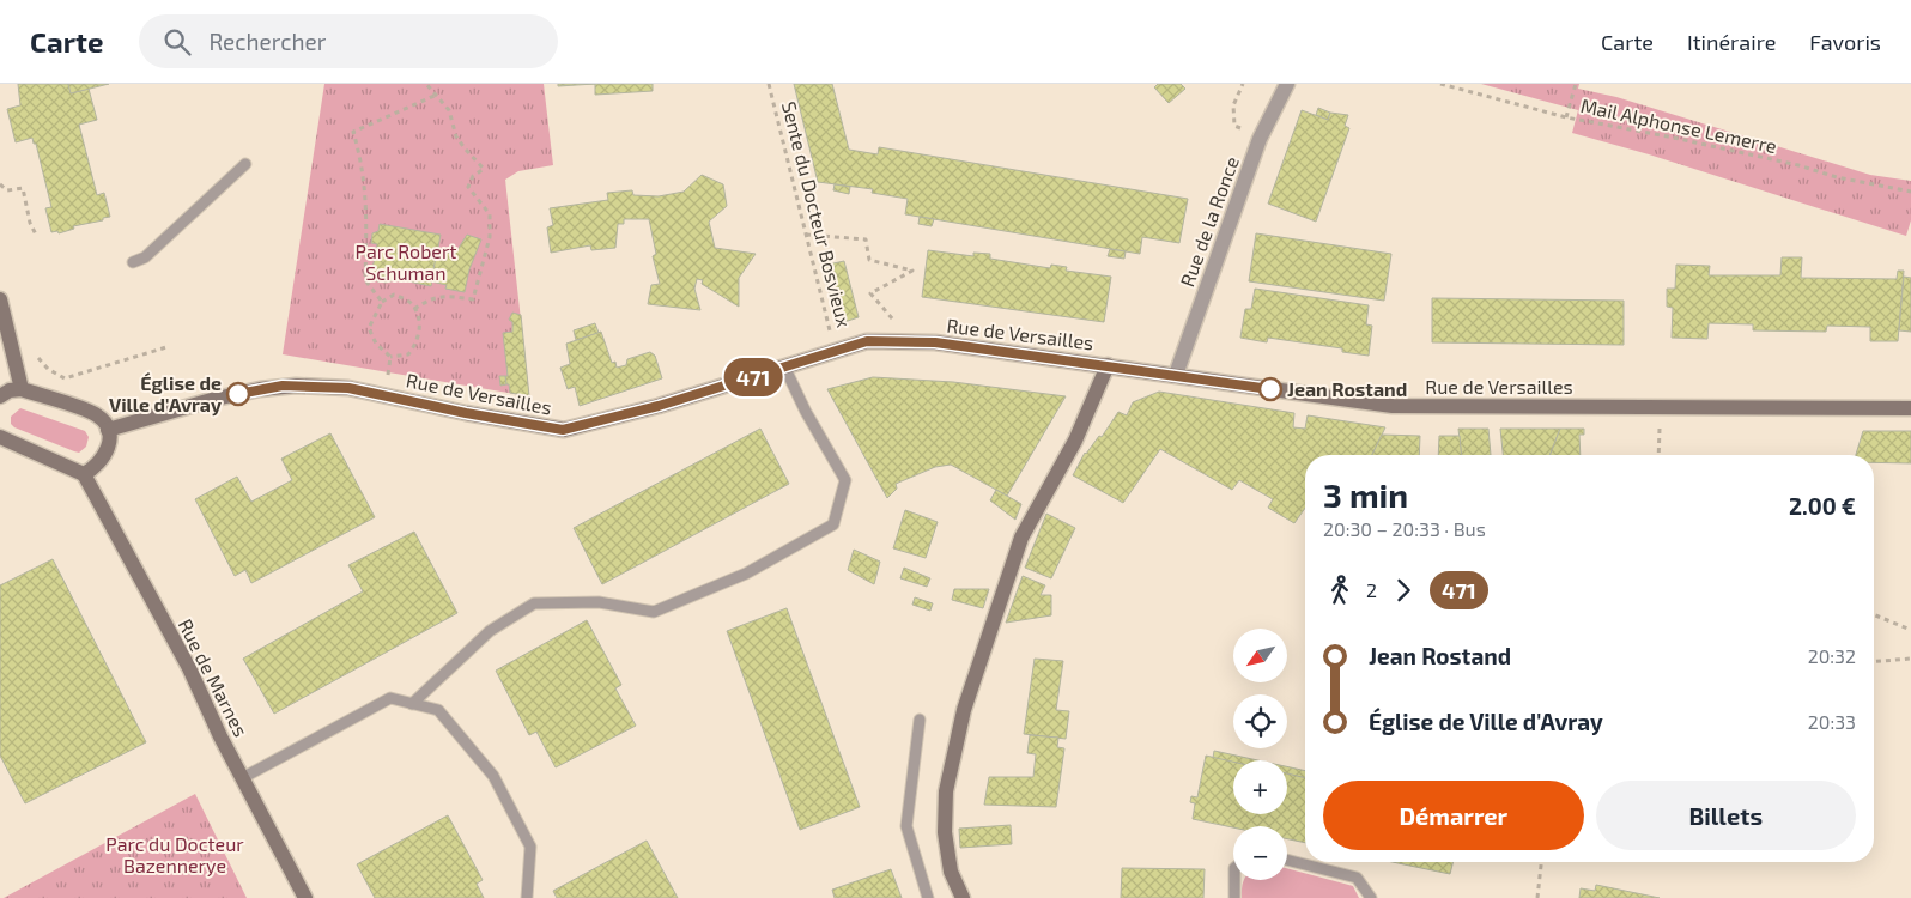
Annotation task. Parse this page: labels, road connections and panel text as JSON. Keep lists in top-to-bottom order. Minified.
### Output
{"streets":{"main road":["Rue de Versailles","Rue de Marnes"],"street":["Rue de la Ronce"],"path":["Mail Alphonse Lemerre","Sente du Docteur Bosvieux"]},"crossings":[["Sente du Docteur Bosvieux","Rue de Versailles"],["Rue de la Ronce","Rue de Versailles"]],"parks":["Parc Robert Schuman","Parc du Docteur Bazennerye"],"places":["Jean Rostand","Église de Ville d'Avray"],"lines":["bus line 471"],"north":"bottom left","page":{"header":"Carte","search":"Rechercher","nav":["Carte","Itinéraire","Favoris"],"on_map":"471","heading":["3 min","20:30 – 20:33 · Bus","2.00 €"],"legs":["2","471"],"list":[{"name":"Jean Rostand","value":"20:32"},{"name":"Église de Ville d'Avray","value":"20:33"}],"map_buttons":["+","−"],"buttons":["Démarrer","Billets"]}}
